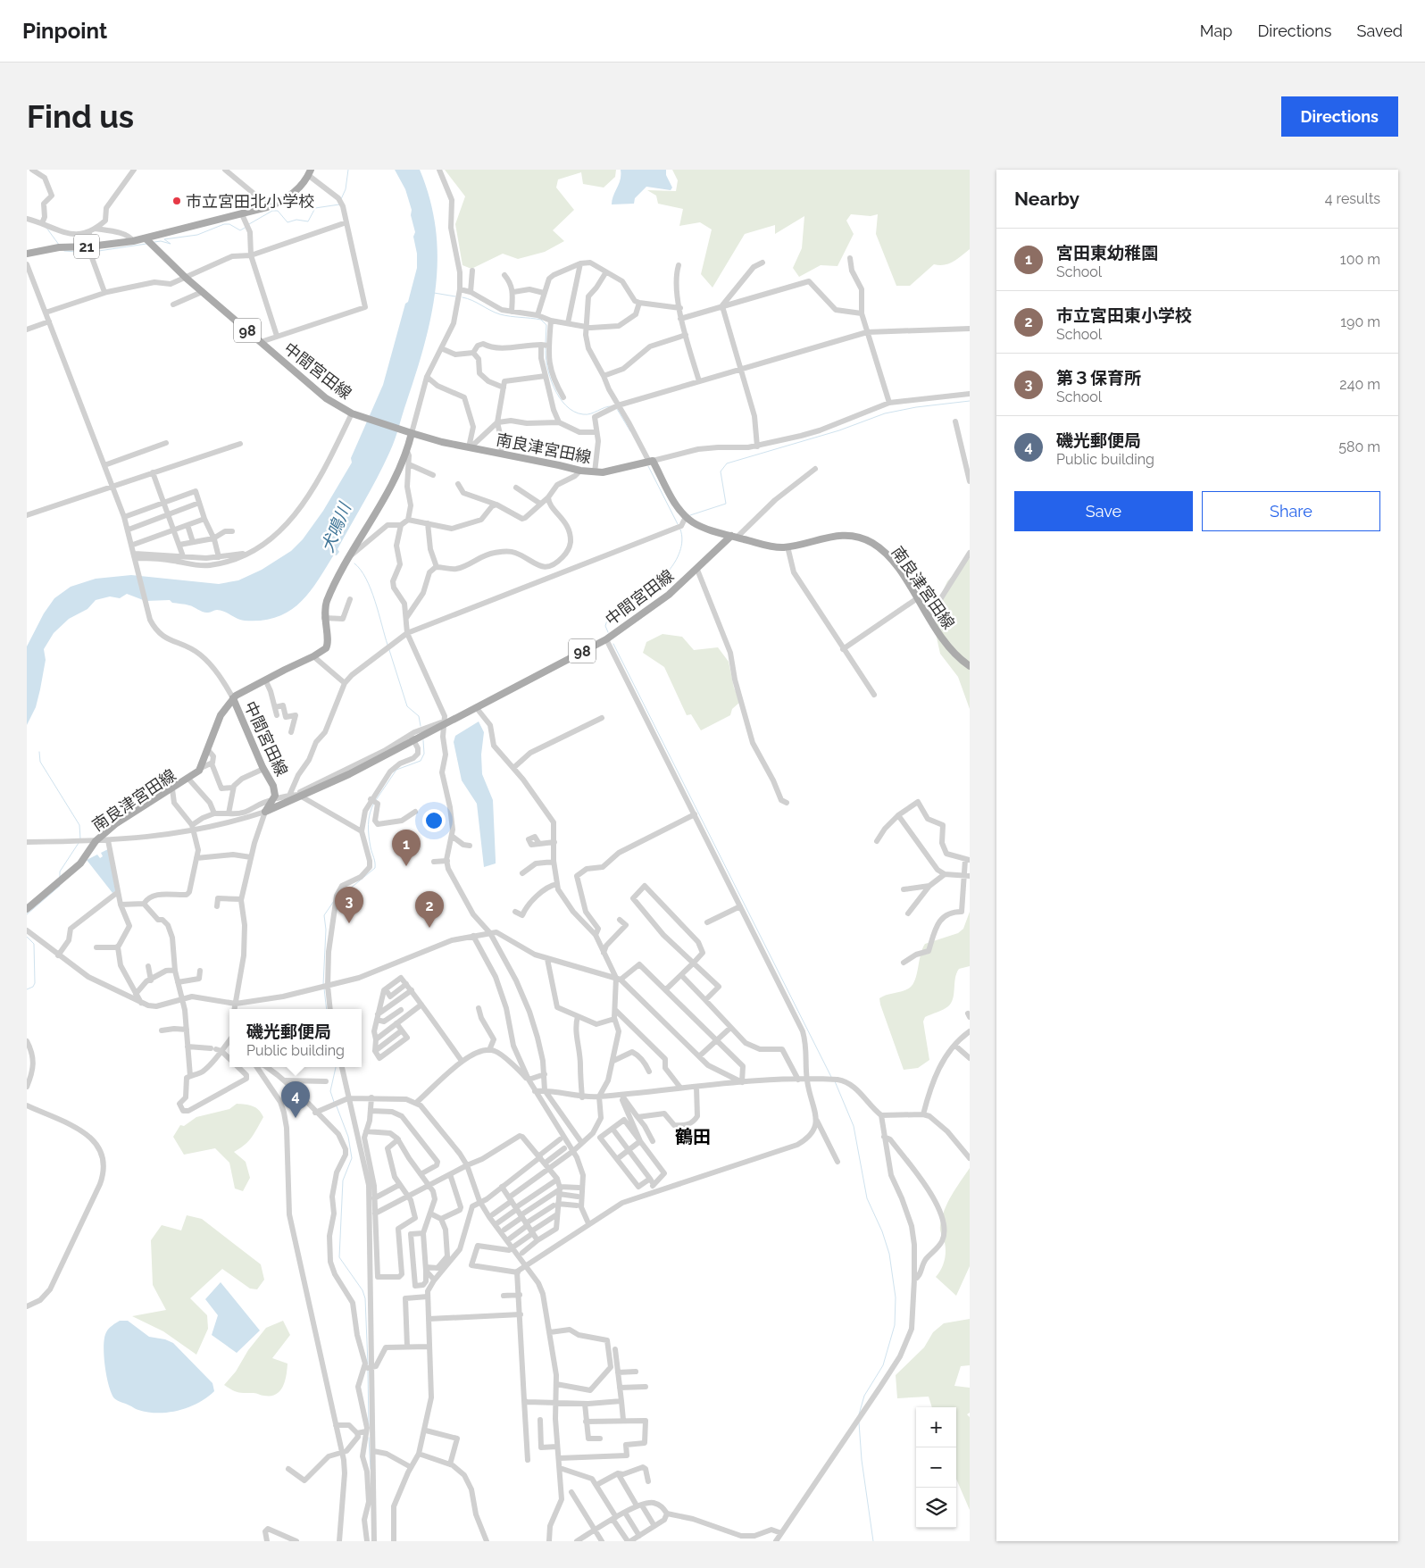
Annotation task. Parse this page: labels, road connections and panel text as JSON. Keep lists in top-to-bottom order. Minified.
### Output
{"streets":{"main road":["21","98","中間宮田線","南良津宮田線"]},"crossings":[["21","中間宮田線"],["中間宮田線","南良津宮田線"]],"districts":["鶴田"],"water":["犬鳴川"],"places":["市立宮田北小学校"],"page":{"header":"Pinpoint","nav":["Map","Directions","Saved"],"buttons":["Directions",["Save","Share"]],"title":"Find us","heading":["Nearby","4 results"],"list":[{"mark":"1","name":"宮田東幼稚園","note":"School","value":"100 m"},{"mark":"2","name":"市立宮田東小学校","note":"School","value":"190 m"},{"mark":"3","name":"第３保育所","note":"School","value":"240 m"},{"mark":"4","name":"磯光郵便局","note":"Public building","value":"580 m"}],"pins":["1","3","2","4"],"popup":["磯光郵便局","Public building"],"map_buttons":["+","−"]}}
